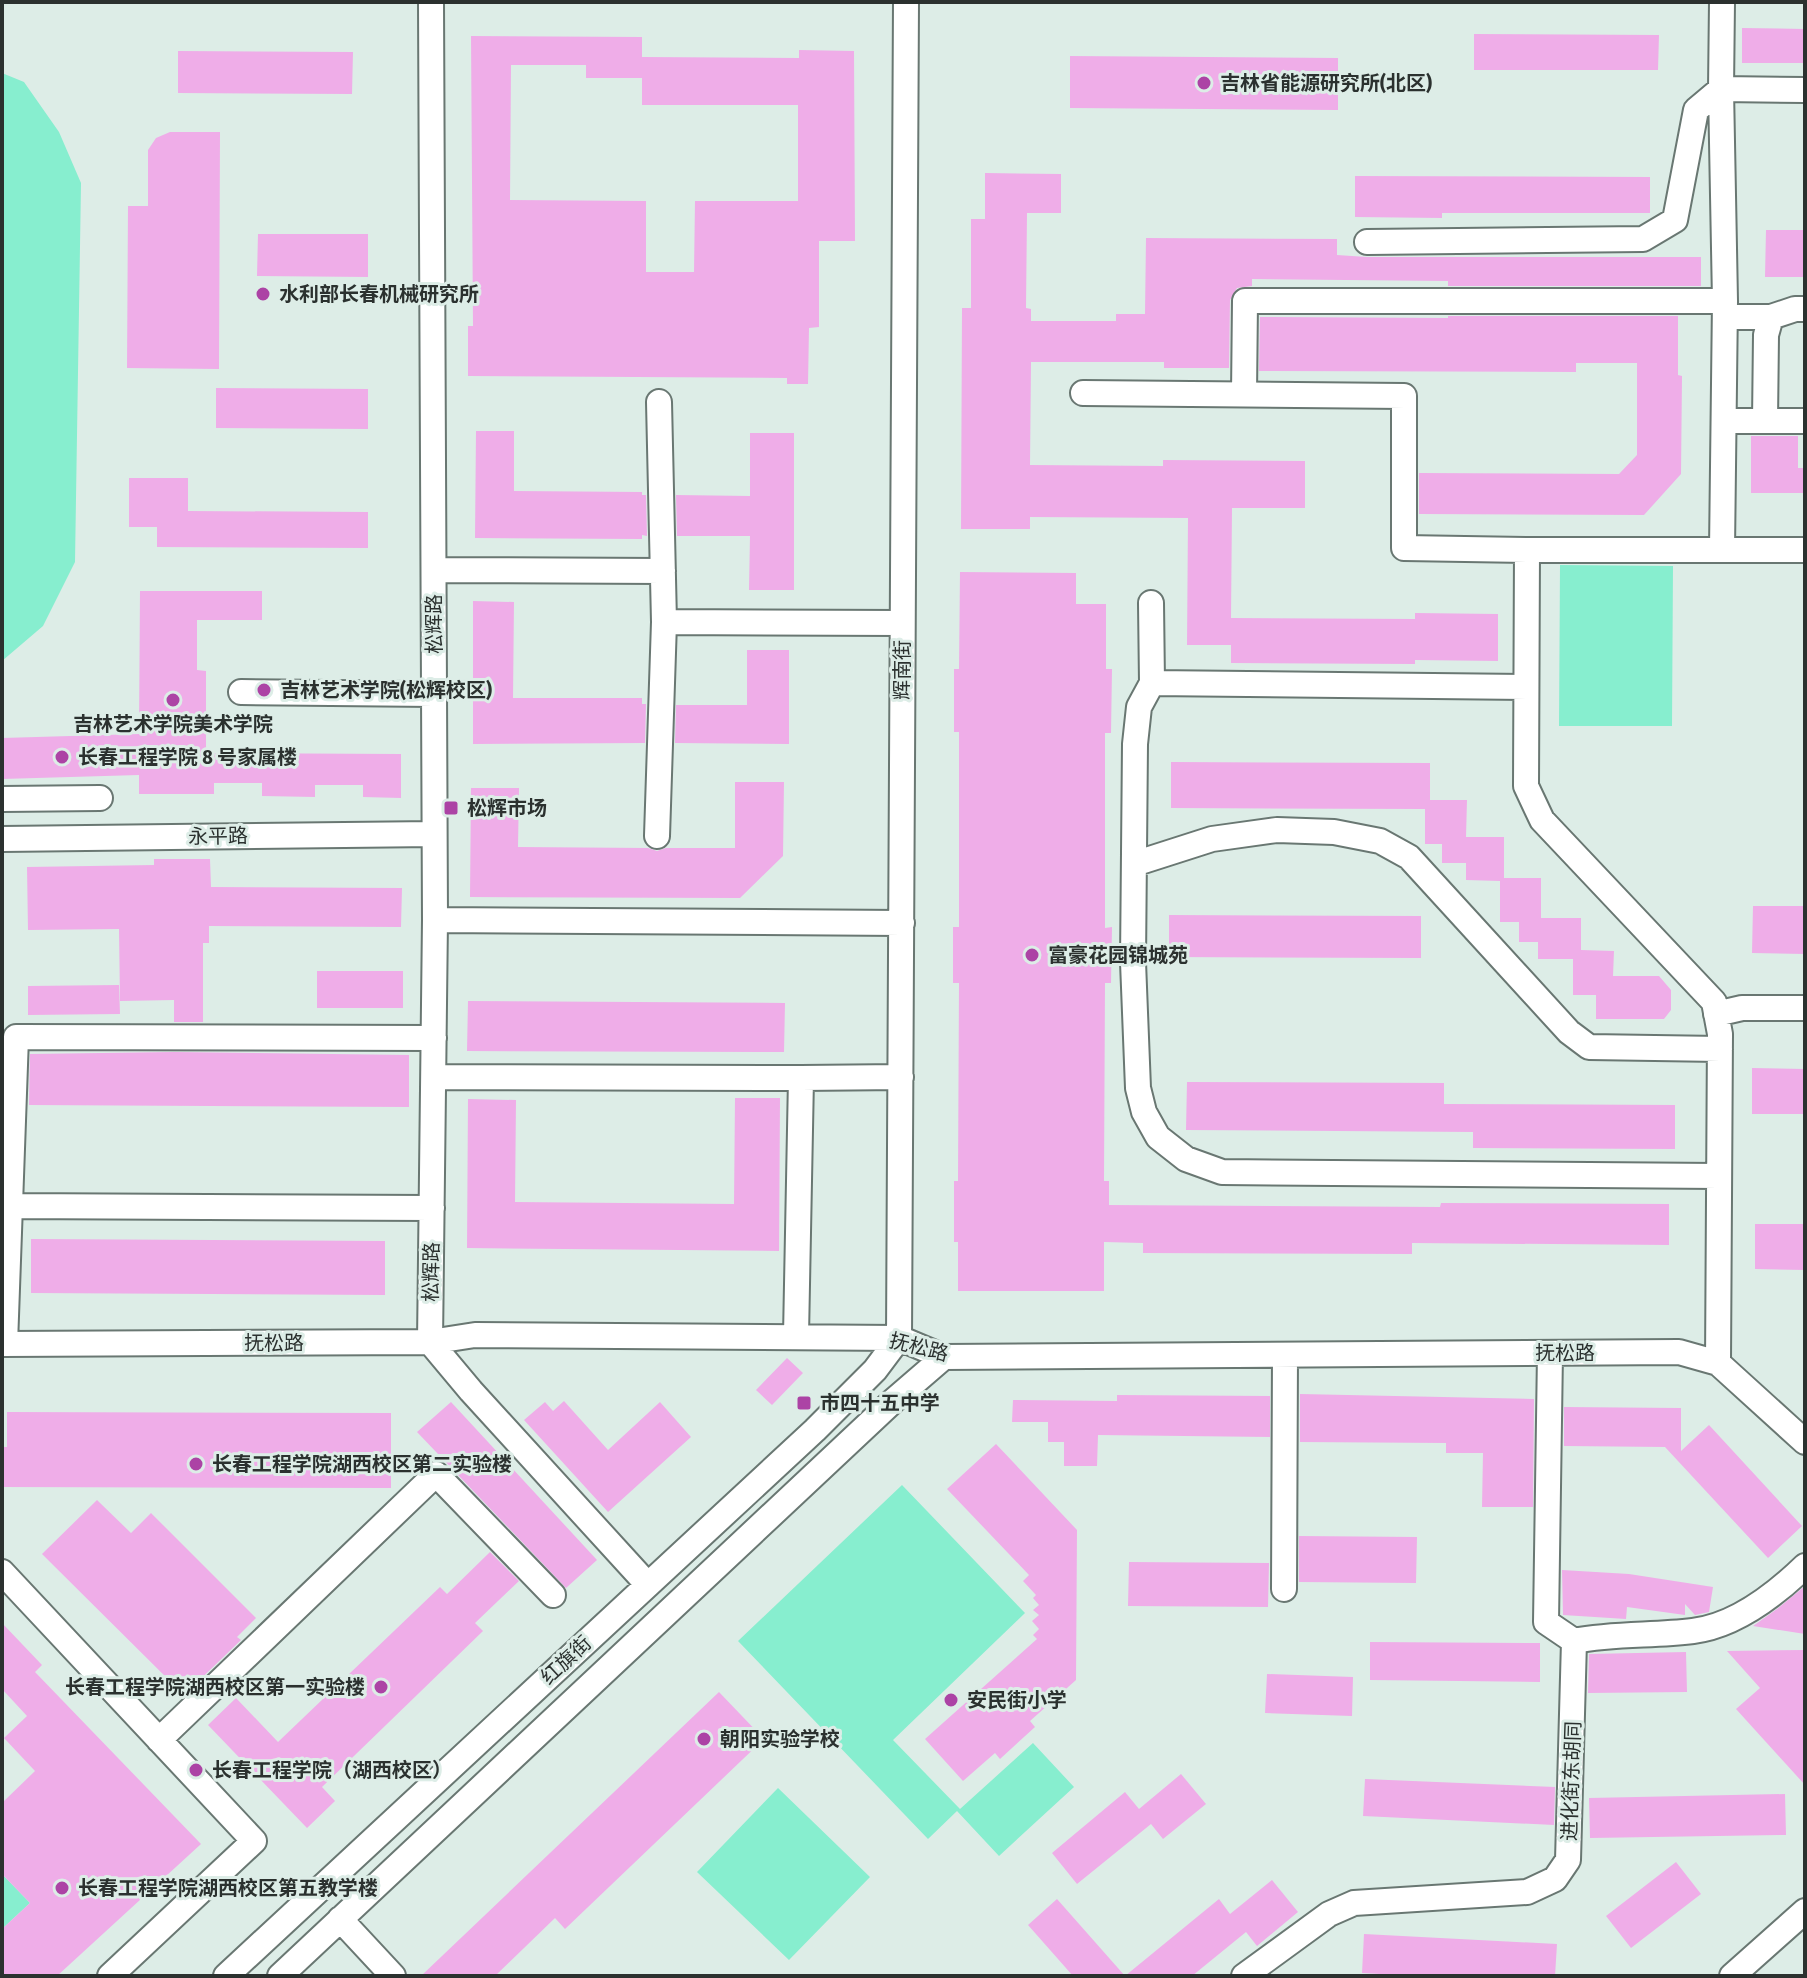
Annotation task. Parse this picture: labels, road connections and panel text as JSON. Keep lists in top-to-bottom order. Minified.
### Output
{"streets":{"street":["松辉路","辉南街","永平路","抚松路","红旗街","进化街东胡同"]},"crossings":[["松辉路","永平路"],["松辉路","抚松路"],["辉南街","抚松路"],["辉南街","红旗街"],["抚松路","红旗街"]],"places":{"other":["吉林省能源研究所(北区)","水利部长春机械研究所","吉林艺术学院(松辉校区)","吉林艺术学院美术学院","长春工程学院 8 号家属楼","富豪花园锦城苑","长春工程学院湖西校区第二实验楼","长春工程学院湖西校区第一实验楼","安民街小学","朝阳实验学校","长春工程学院（湖西校区）","长春工程学院湖西校区第五教学楼"],"transit":["松辉市场","市四十五中学"]}}
